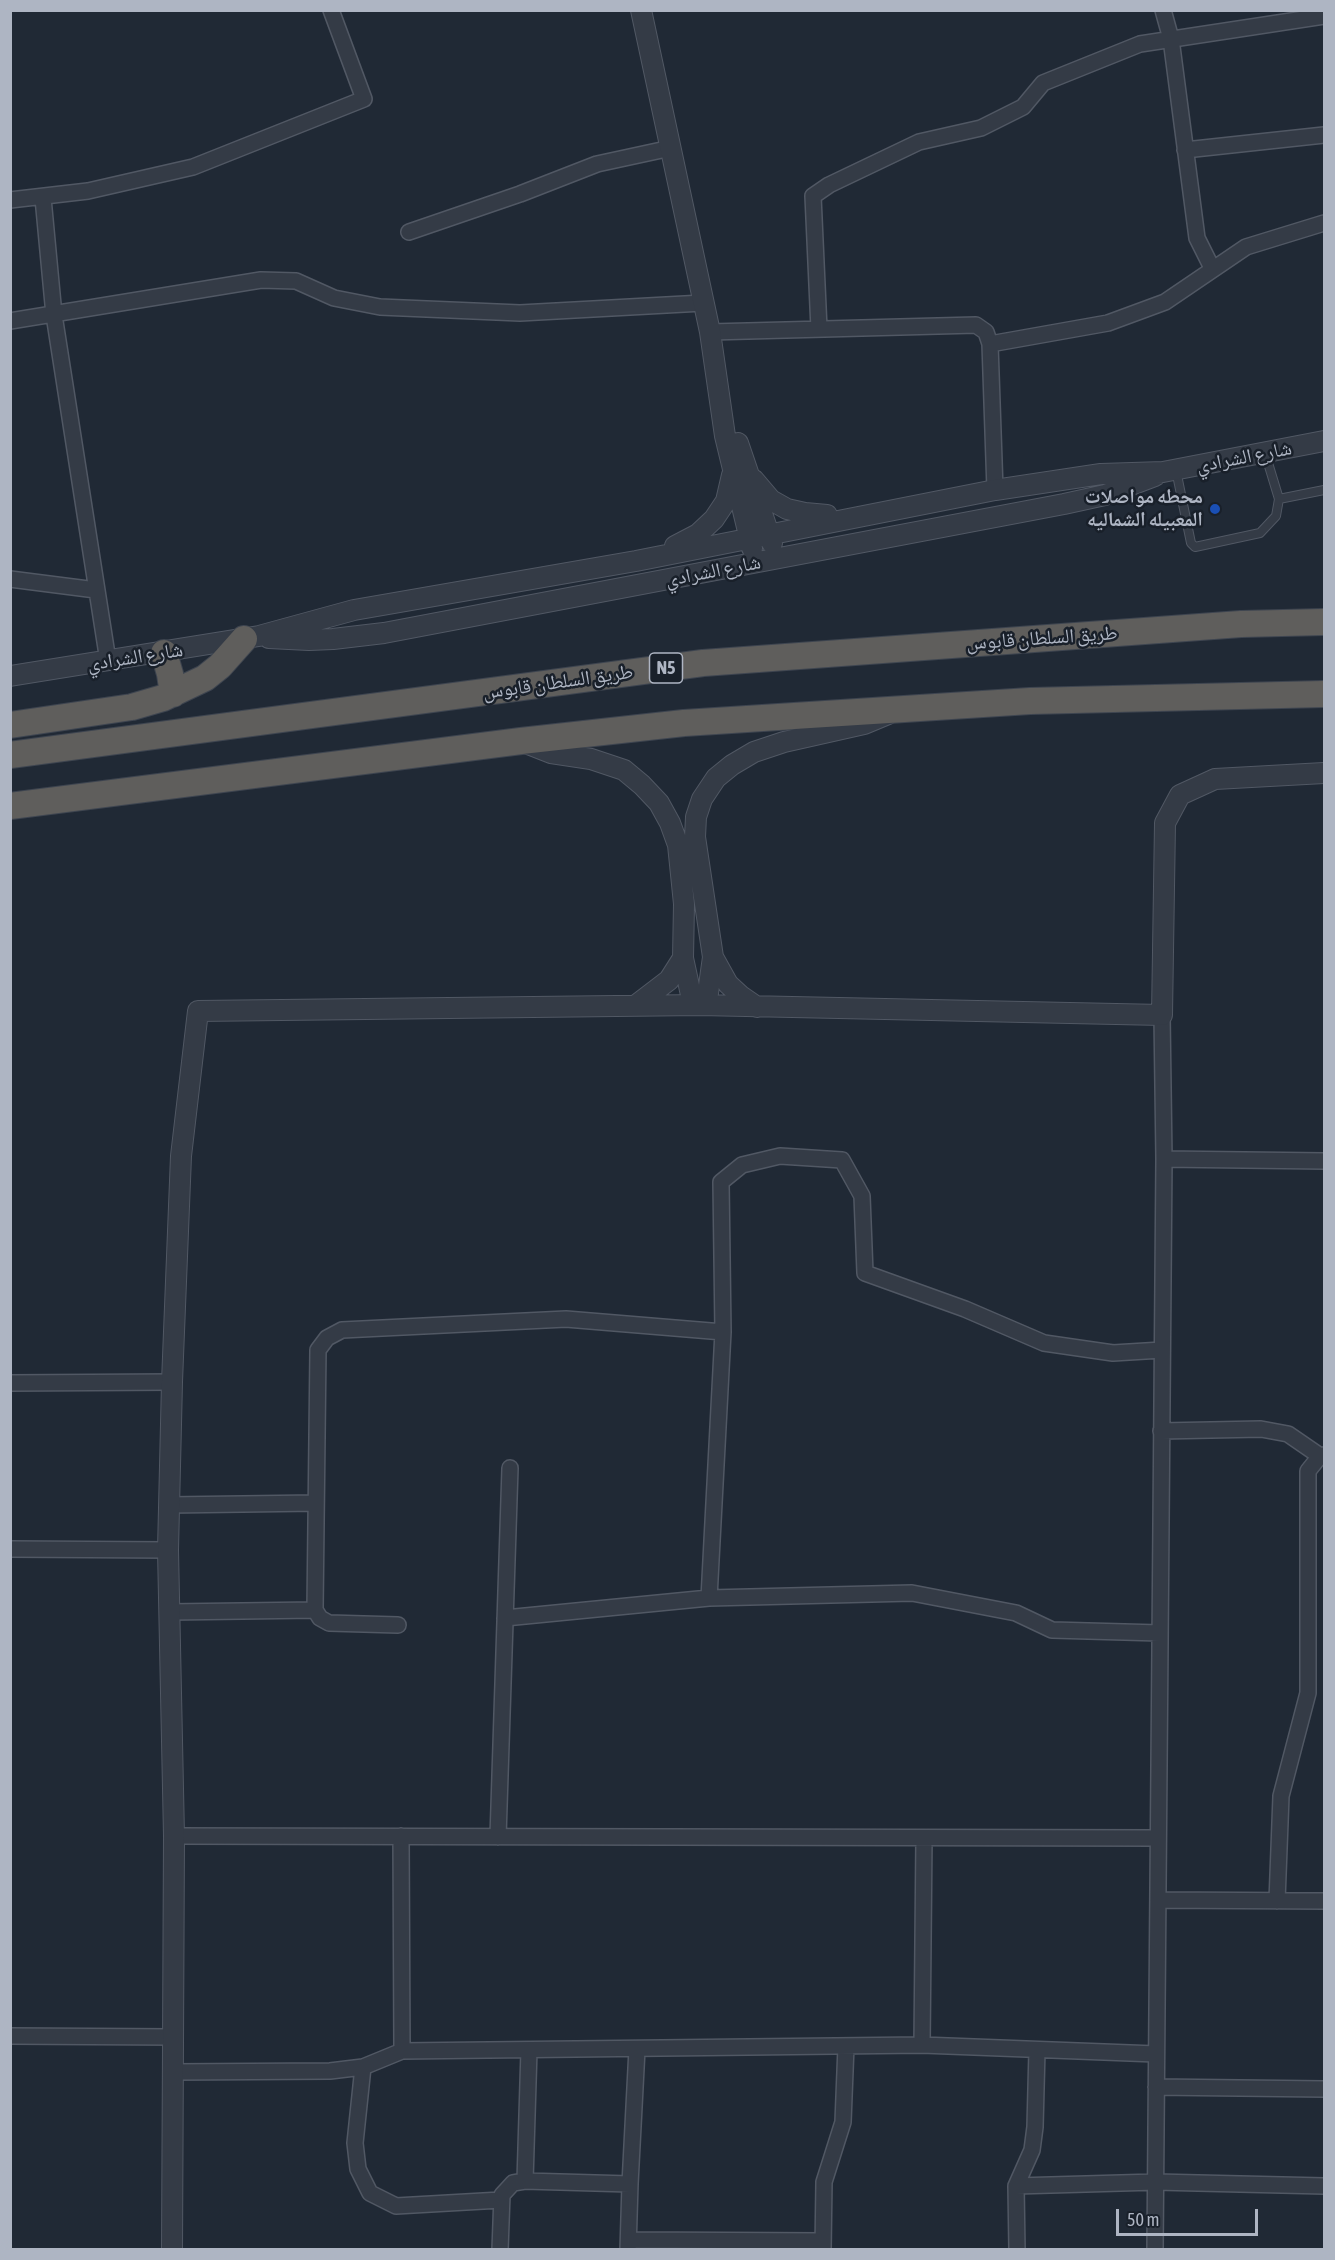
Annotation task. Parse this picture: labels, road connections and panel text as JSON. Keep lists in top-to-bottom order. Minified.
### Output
{"streets":{"highway":["طريق السلطان قابوس","N5"],"street":["شارع الشرادي"]},"places":["محطه مواصلات المعبيله الشماليه"],"scale_bar":"50 m"}
